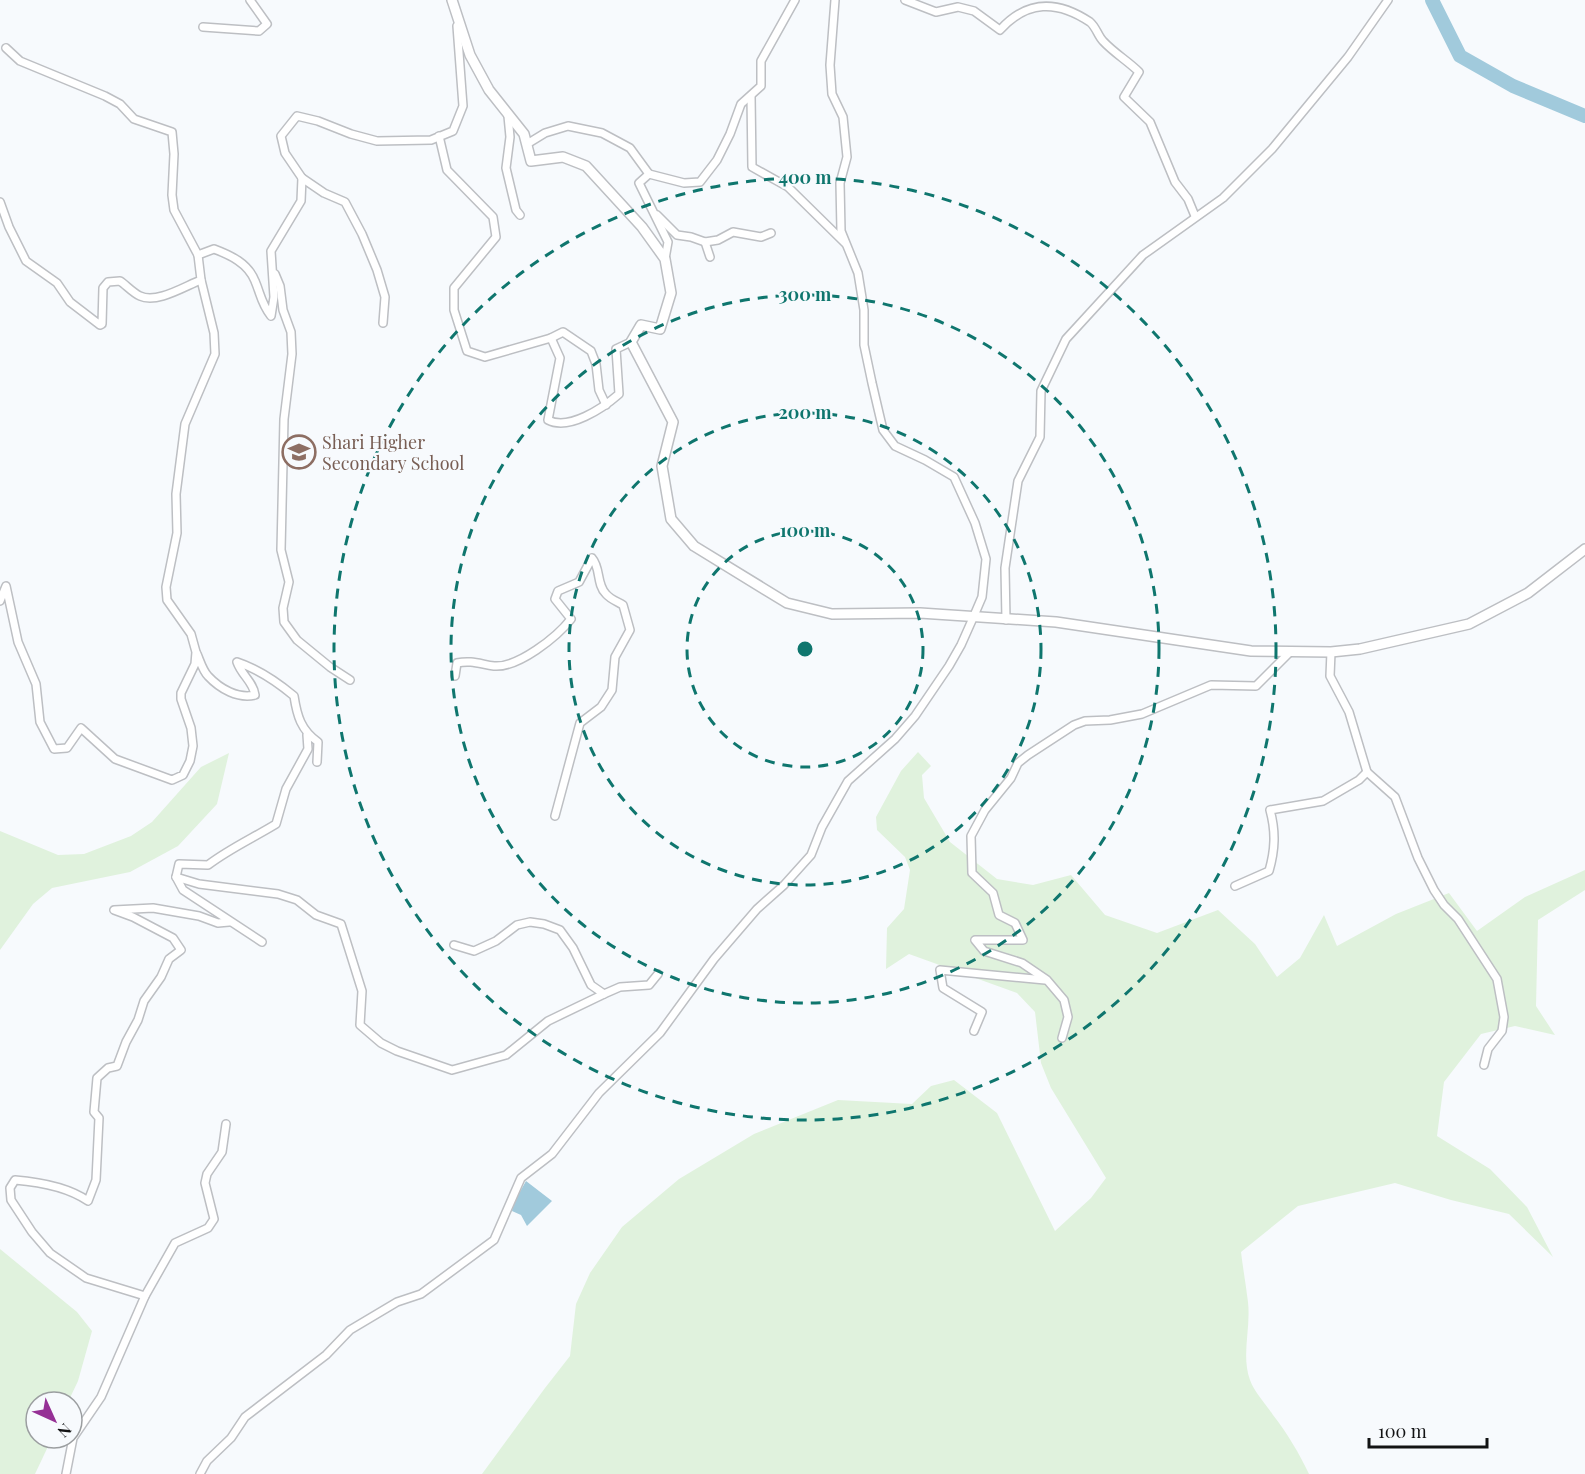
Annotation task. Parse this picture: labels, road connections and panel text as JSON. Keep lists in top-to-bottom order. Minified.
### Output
{"places":{"school or university":["Shari Higher Secondary School"]},"scale_bar":"100 m","north":"bottom right","rings":["400 m","300 m","200 m","100 m"]}
